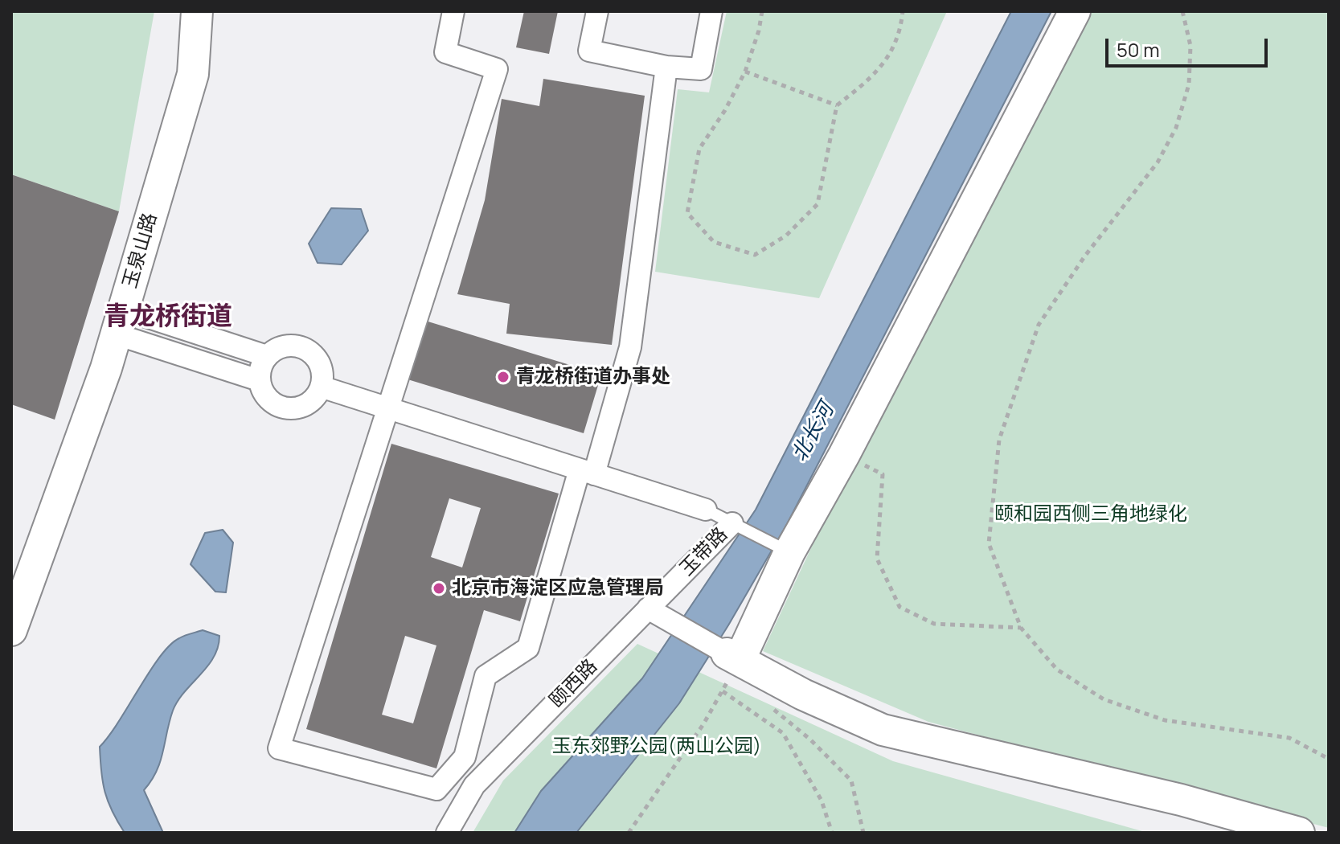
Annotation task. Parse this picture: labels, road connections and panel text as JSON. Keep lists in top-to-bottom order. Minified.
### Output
{"streets":{"street":["玉泉山路","玉带路","颐西路"]},"crossings":[["玉带路","颐西路"]],"districts":["青龙桥街道"],"water":["北长河"],"parks":["颐和园西侧三角地绿化","玉东郊野公园(两山公园)"],"places":["青龙桥街道办事处","北京市海淀区应急管理局"],"scale_bar":"50 m"}
